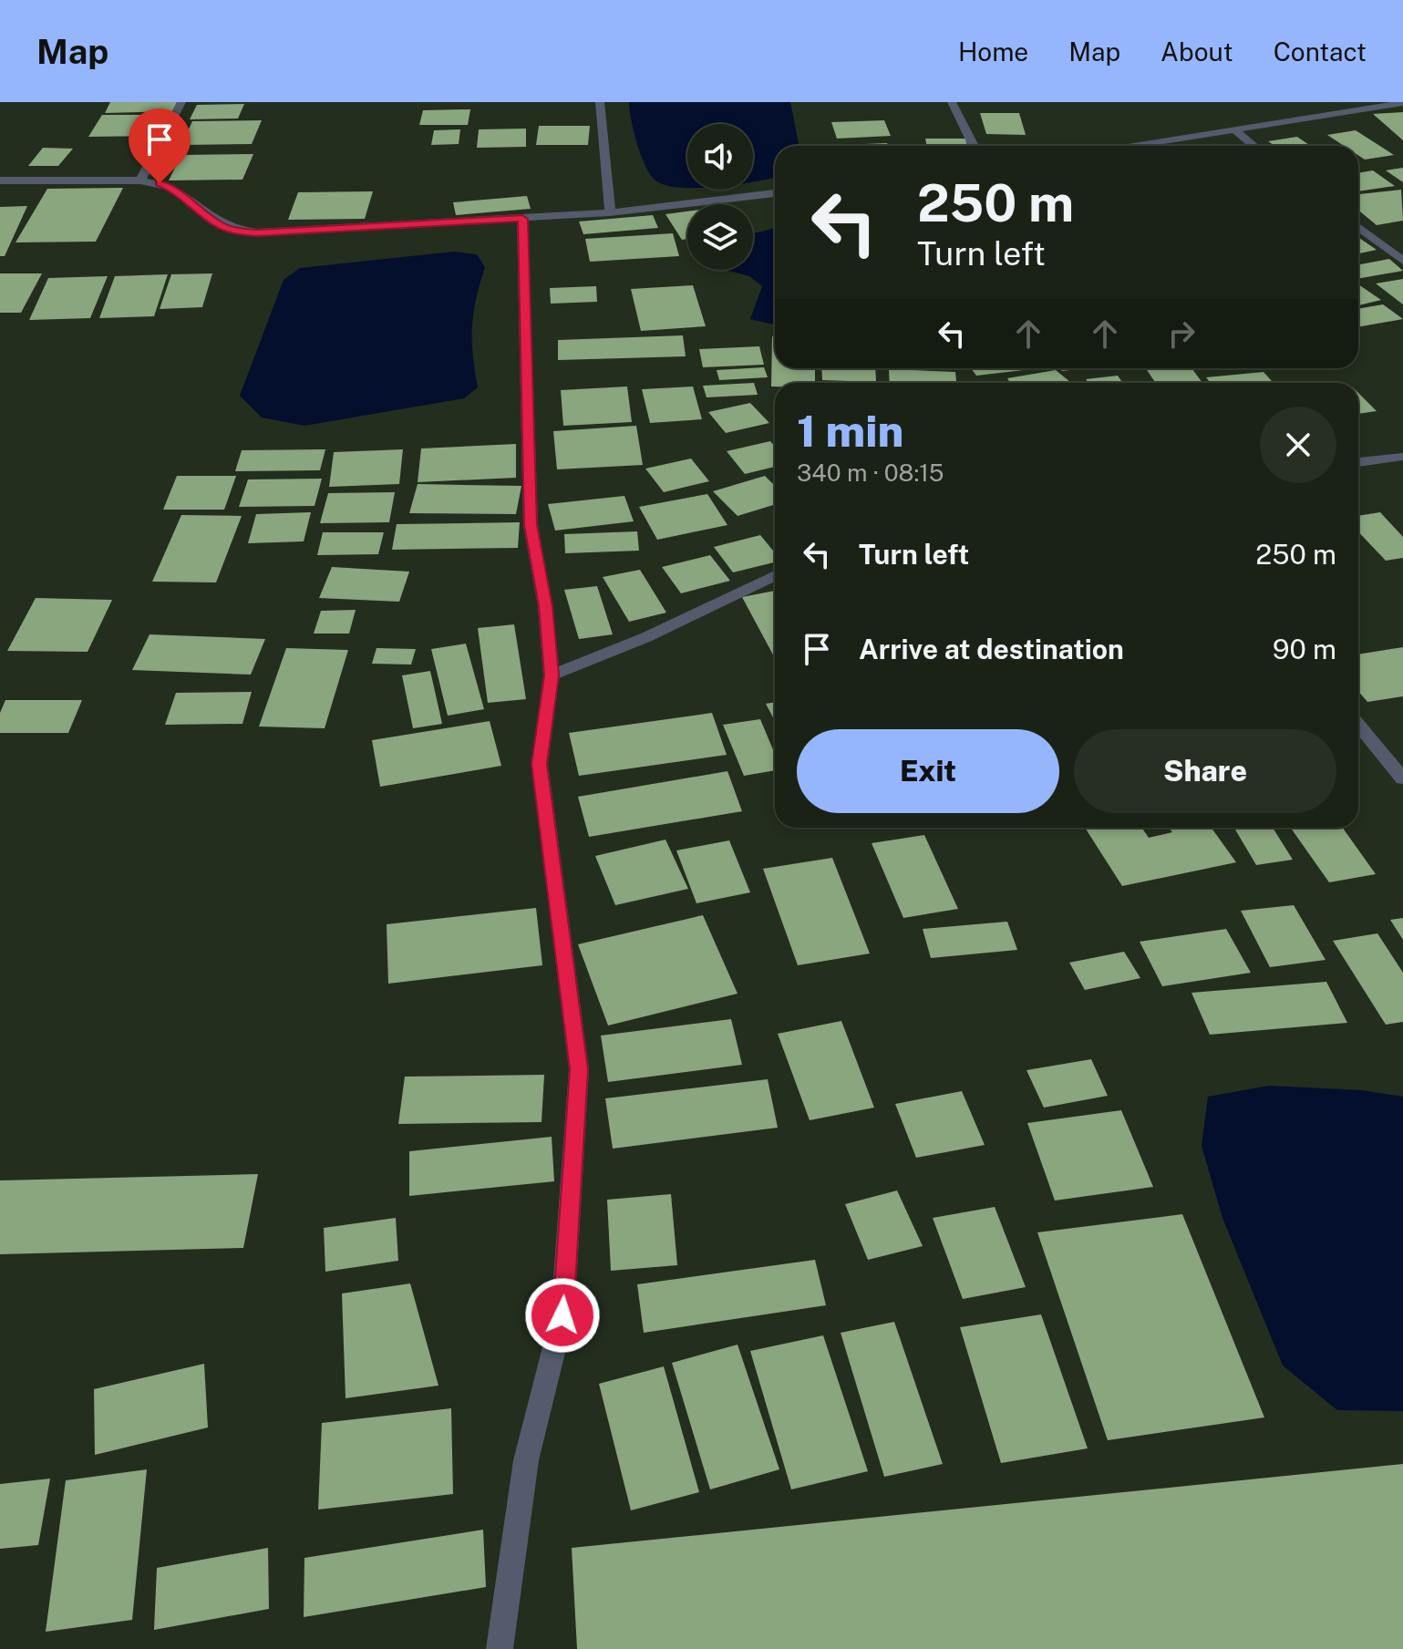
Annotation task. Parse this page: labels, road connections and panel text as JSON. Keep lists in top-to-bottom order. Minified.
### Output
{"page":{"header":"Map","nav":["Home","Map","About","Contact"],"turn":["250 m","Turn left"],"heading":["1 min","340 m · 08:15"],"list":[{"name":"Turn left","value":"250 m"},{"name":"Arrive at destination","value":"90 m"}],"buttons":["Exit","Share"]}}
